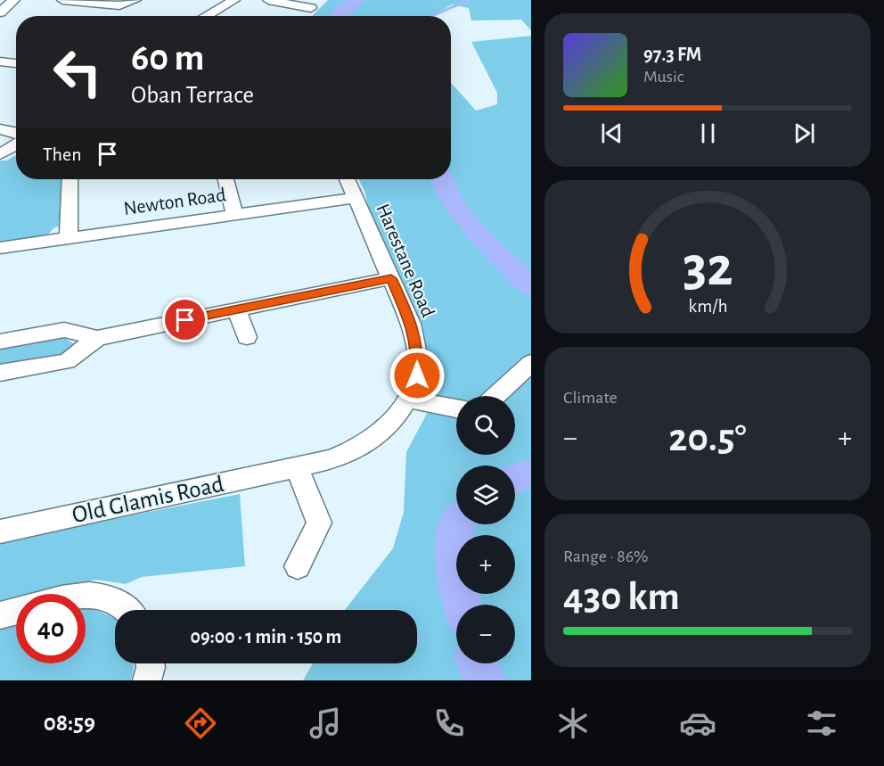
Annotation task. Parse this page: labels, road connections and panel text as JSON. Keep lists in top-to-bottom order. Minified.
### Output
{"streets":{"street":["Newton Road","Harestane Road","Old Glamis Road"]},"crossings":[["Newton Road","Harestane Road"],["Harestane Road","Old Glamis Road"]],"page":{"turn":["60 m","Oban Terrace"],"song":["97.3 FM","Music"],"then":"Then","tile":["Climate",["Range · 86%","430 km"]],"map_buttons":["+","−"],"heat":["−","20.5°","+"],"limit":"40","trip":"09:00 · 1 min · 150 m","tabs":"08:59","gauge":["32","km/h"]}}
